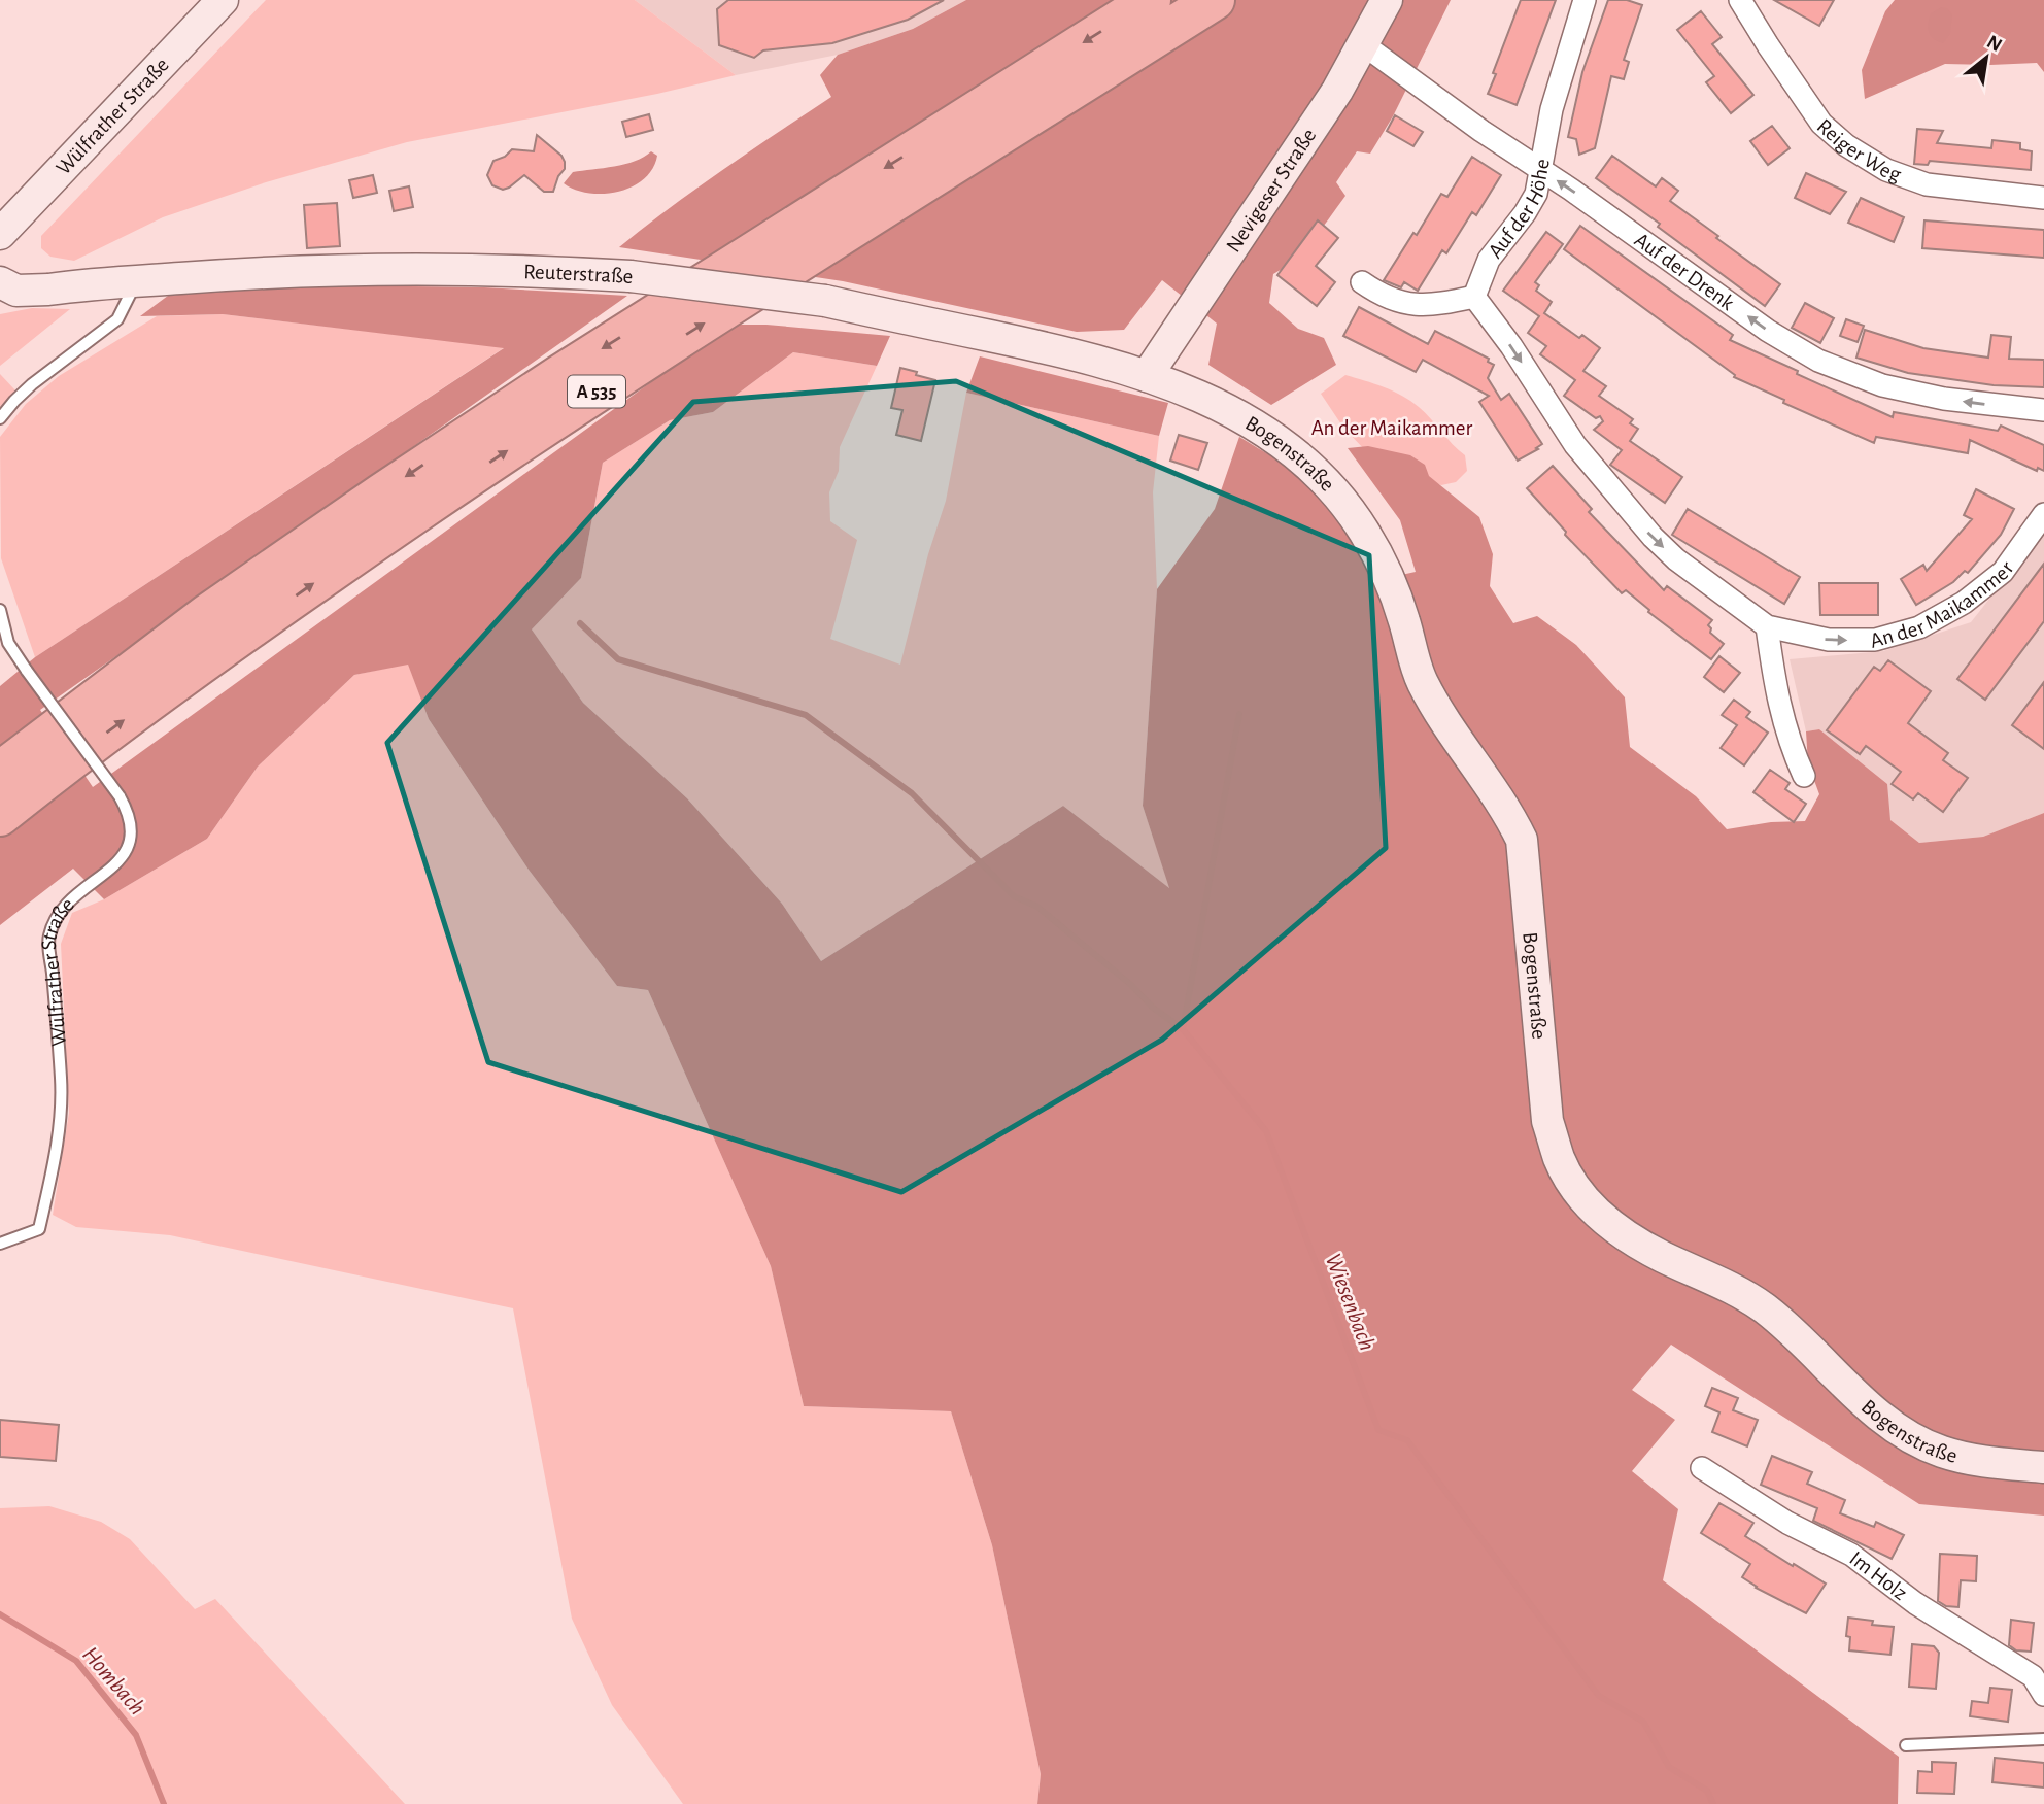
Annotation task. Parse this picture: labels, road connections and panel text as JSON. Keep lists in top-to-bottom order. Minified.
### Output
{"streets":{"highway":["A 535"],"main road":["Wülfrather Straße","Nevigeser Straße","Reuterstraße","Bogenstraße"],"street":["Reiger Weg","Auf der Höhe","Auf der Drenk","An der Maikammer","Im Holz"]},"crossings":[["Nevigeser Straße","Auf der Drenk"],["Nevigeser Straße","Reuterstraße"],["Nevigeser Straße","Bogenstraße"],["Auf der Höhe","Auf der Drenk"],["Auf der Höhe","An der Maikammer"],["Reuterstraße","Bogenstraße"]],"one_way":["Auf der Drenk"],"water":["Wiesenbach","Hombach"],"parks":["An der Maikammer"],"north":"top right"}
